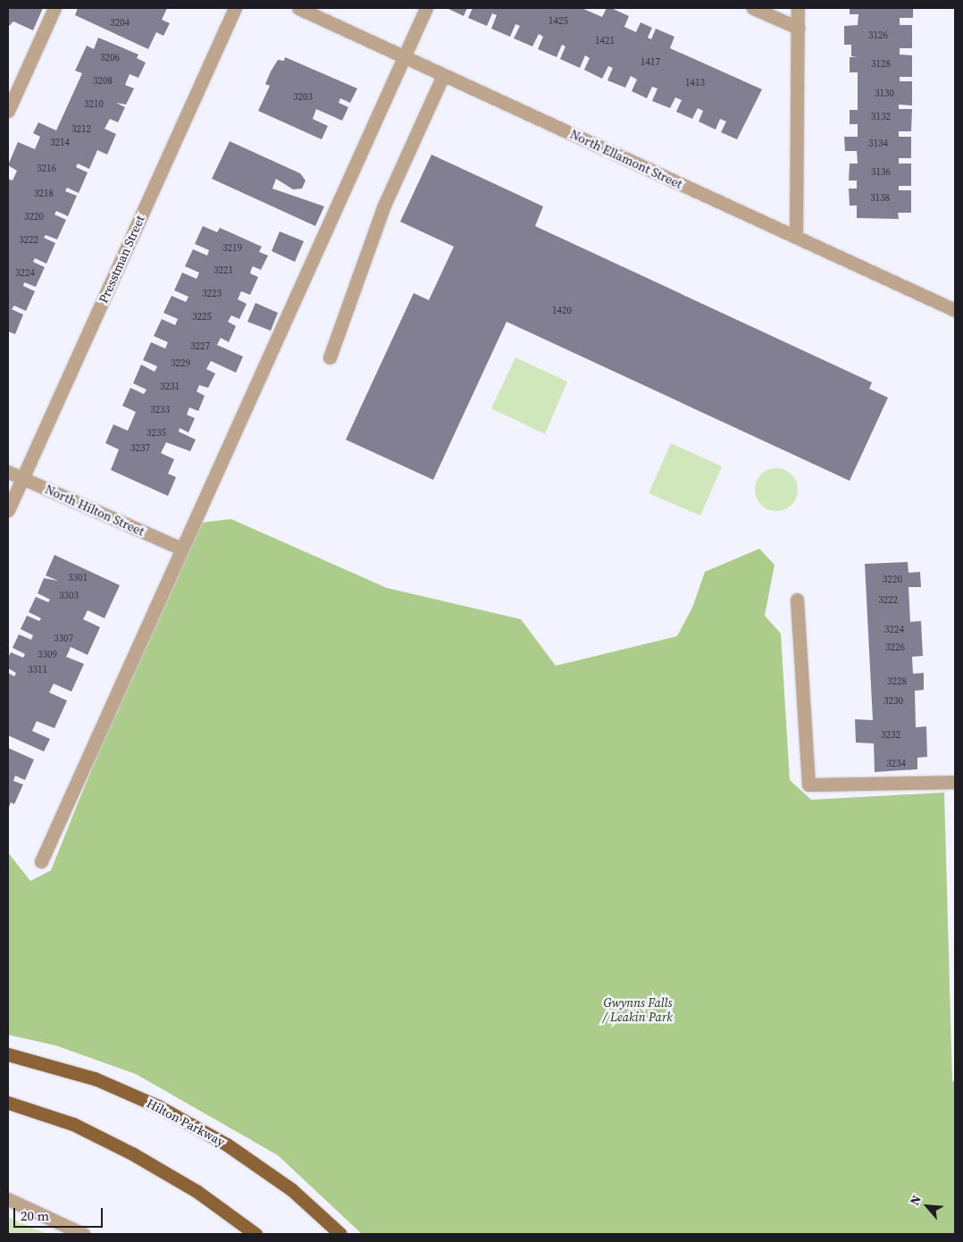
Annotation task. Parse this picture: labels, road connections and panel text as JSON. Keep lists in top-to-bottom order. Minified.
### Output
{"streets":{"main road":["Hilton Parkway"],"street":["North Ellamont Street","Presstman Street","North Hilton Street"]},"crossings":[["Presstman Street","North Hilton Street"]],"parks":["Gwynns Falls / Leakin Park"],"house_numbers":["1425","3204","3126","1421","3206","1417","3128","3208","1413","3130","3203","3210","3132","3212","3214","3134","3216","3136","3218","3138","3220","3222","3219","3221","3224","3223","1420","3225","3227","3229","3231","3233","3235","3237","3301","3220","3303","3222","3224","3307","3226","3309","3311","3228","3230","3232","3234"],"scale_bar":"20 m","north":"top left"}
